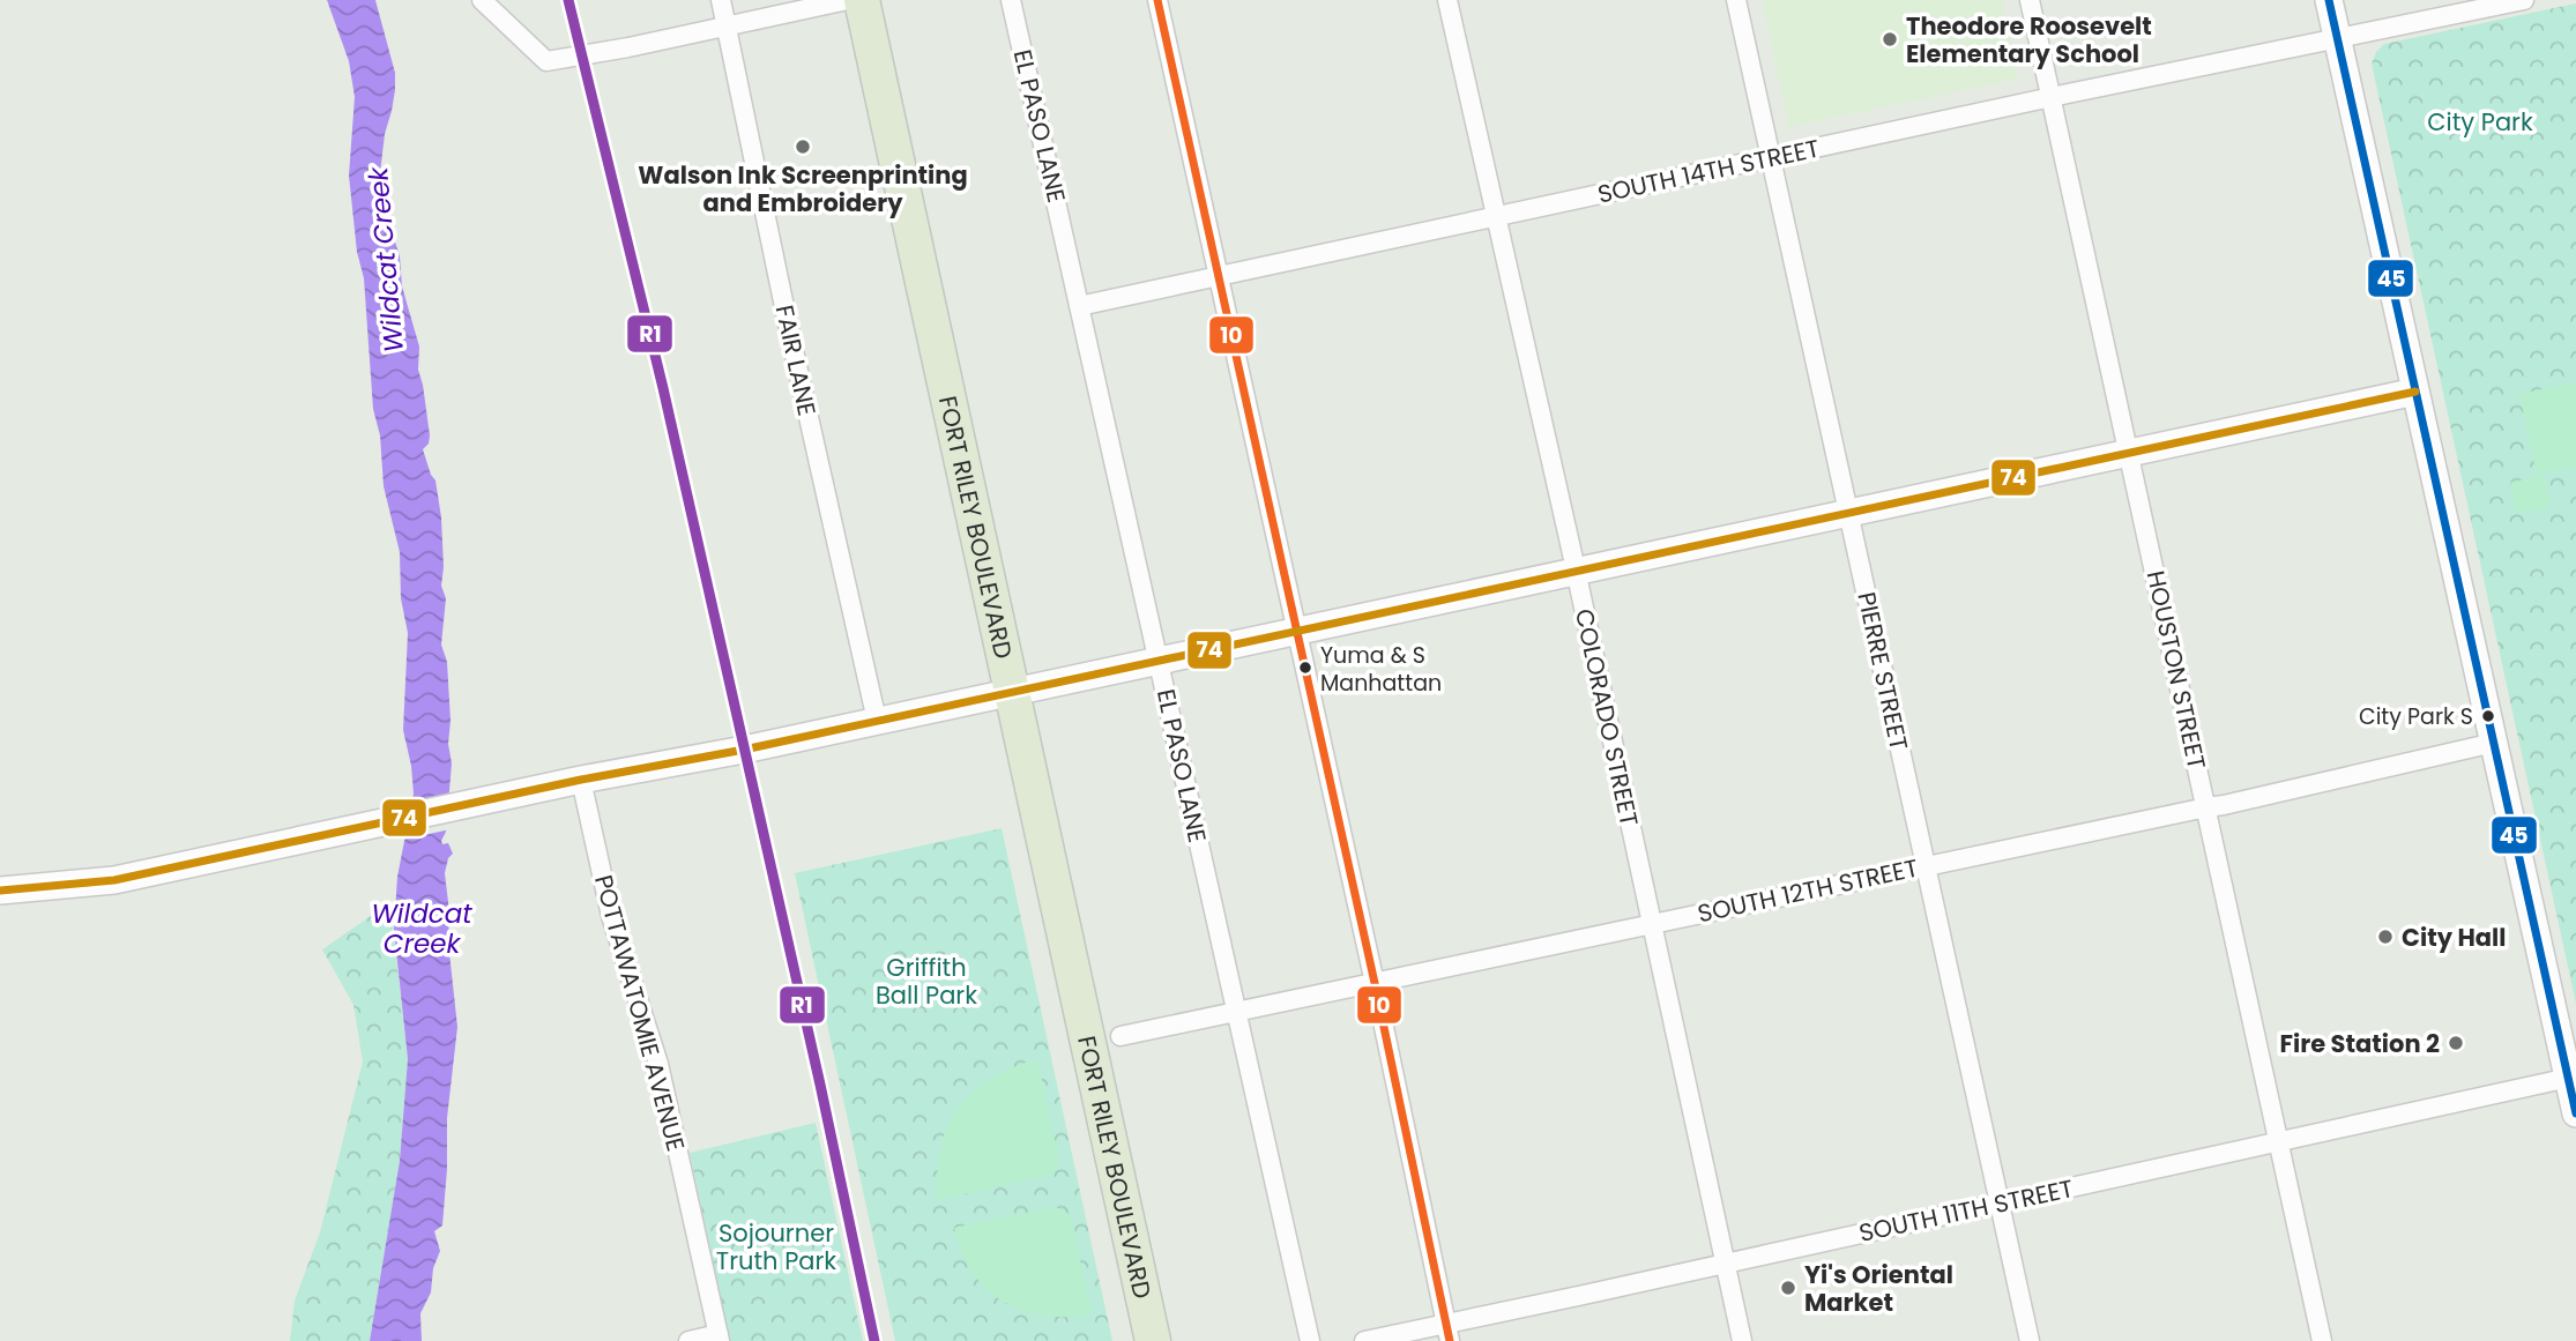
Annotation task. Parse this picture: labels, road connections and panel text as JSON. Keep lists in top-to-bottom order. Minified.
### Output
{"streets":{"highway":["FORT RILEY BOULEVARD"],"street":["EL PASO LANE","SOUTH 14TH STREET","FAIR LANE","HOUSTON STREET","PIERRE STREET","COLORADO STREET","SOUTH 12TH STREET","POTTAWATOMIE AVENUE","SOUTH 11TH STREET"]},"crossings":[["EL PASO LANE","SOUTH 14TH STREET"],["EL PASO LANE","SOUTH 12TH STREET"],["SOUTH 14TH STREET","HOUSTON STREET"],["SOUTH 14TH STREET","PIERRE STREET"],["SOUTH 14TH STREET","COLORADO STREET"],["HOUSTON STREET","SOUTH 12TH STREET"],["HOUSTON STREET","SOUTH 11TH STREET"],["PIERRE STREET","SOUTH 12TH STREET"],["PIERRE STREET","SOUTH 11TH STREET"],["COLORADO STREET","SOUTH 12TH STREET"],["COLORADO STREET","SOUTH 11TH STREET"]],"water":["Wildcat Creek"],"parks":["City Park","Griffith Ball Park","Sojourner Truth Park"],"places":["Theodore Roosevelt Elementary School","Walson Ink Screenprinting and Embroidery","Yuma & S Manhattan","City Park S","City Hall","Fire Station 2","Yi's Oriental Market"],"lines":["transit line R1","transit line 10","transit line 45","transit line 74"]}
